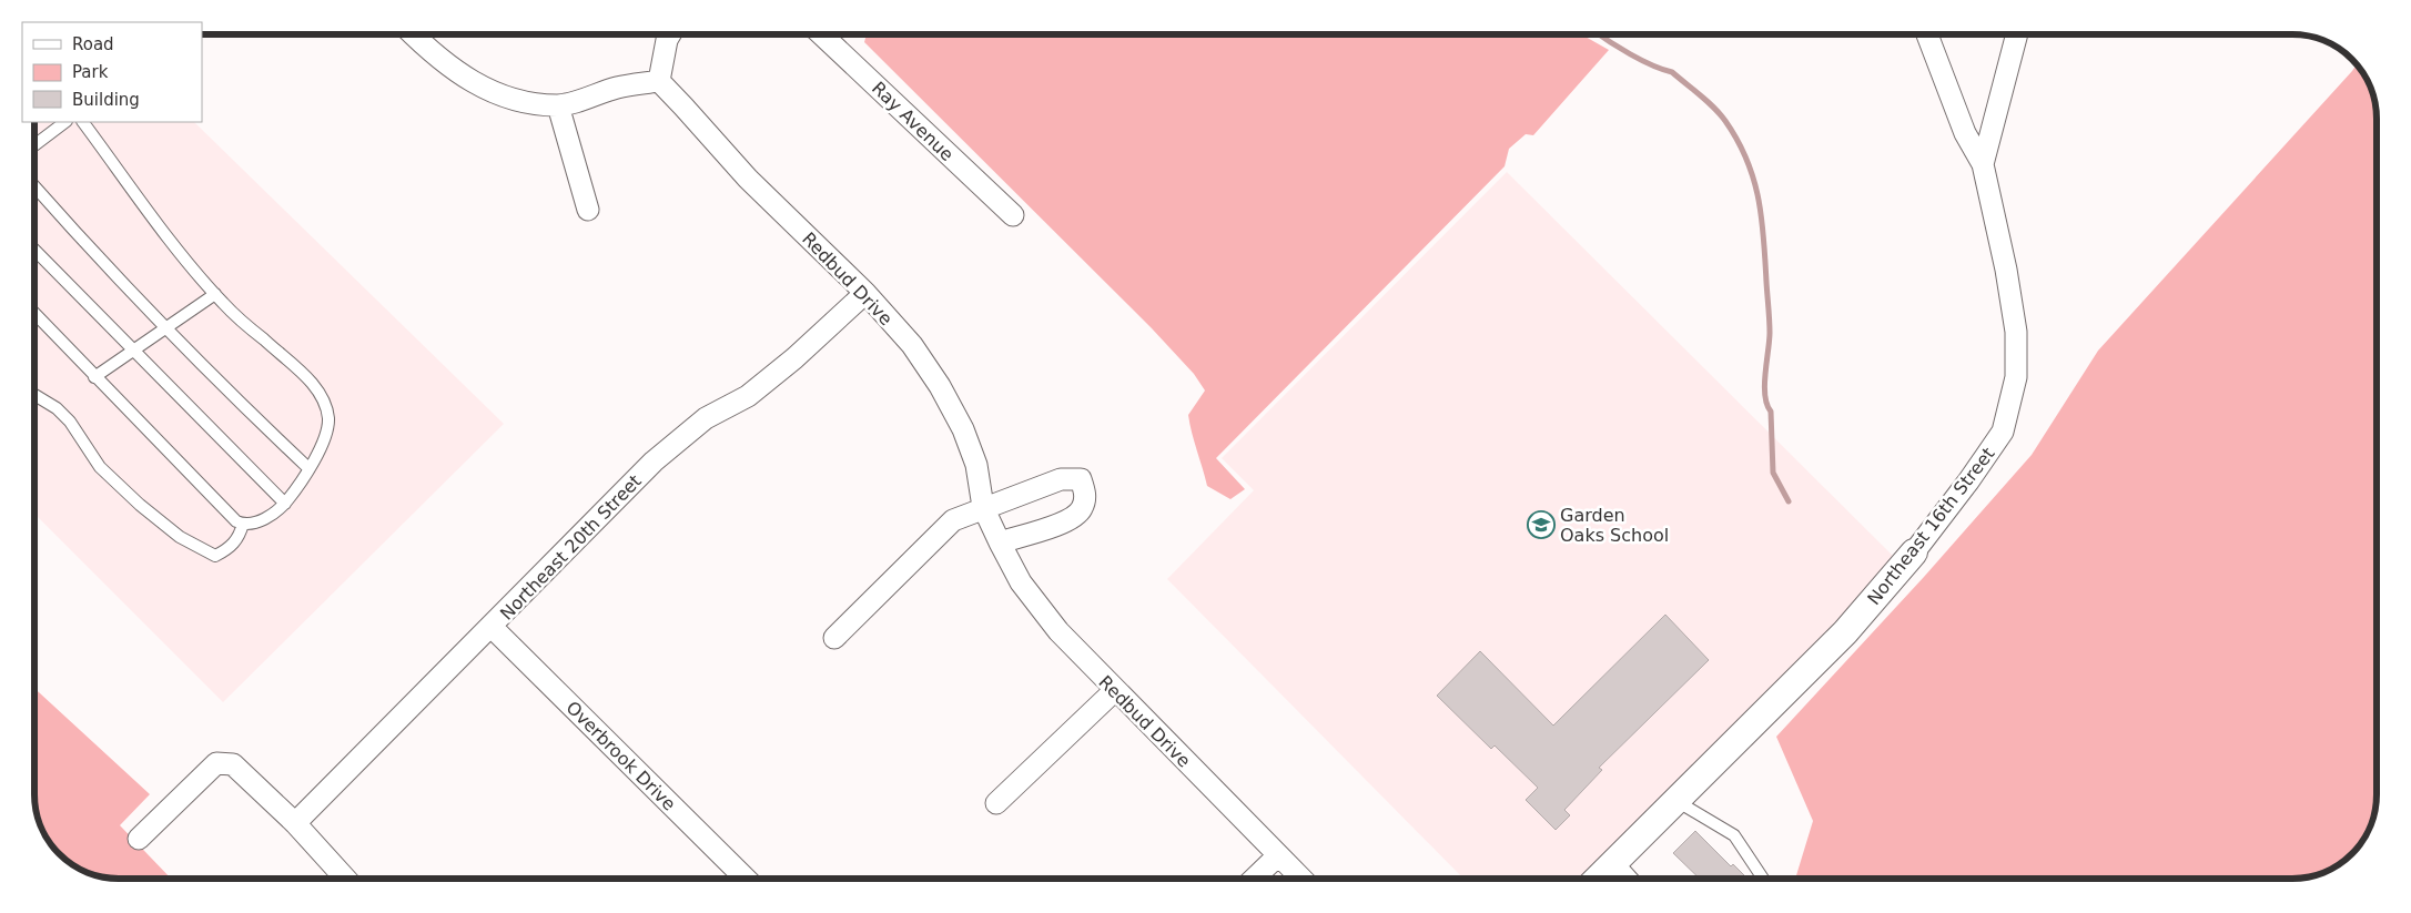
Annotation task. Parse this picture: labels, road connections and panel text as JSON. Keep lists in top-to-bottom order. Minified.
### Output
{"streets":{"street":["Ray Avenue","Redbud Drive","Northeast 16th Street","Northeast 20th Street","Overbrook Drive"]},"crossings":[["Redbud Drive","Northeast 20th Street"],["Northeast 20th Street","Overbrook Drive"]],"places":{"school or university":["Garden Oaks School"]},"legend":["Road","Park","Building"]}
